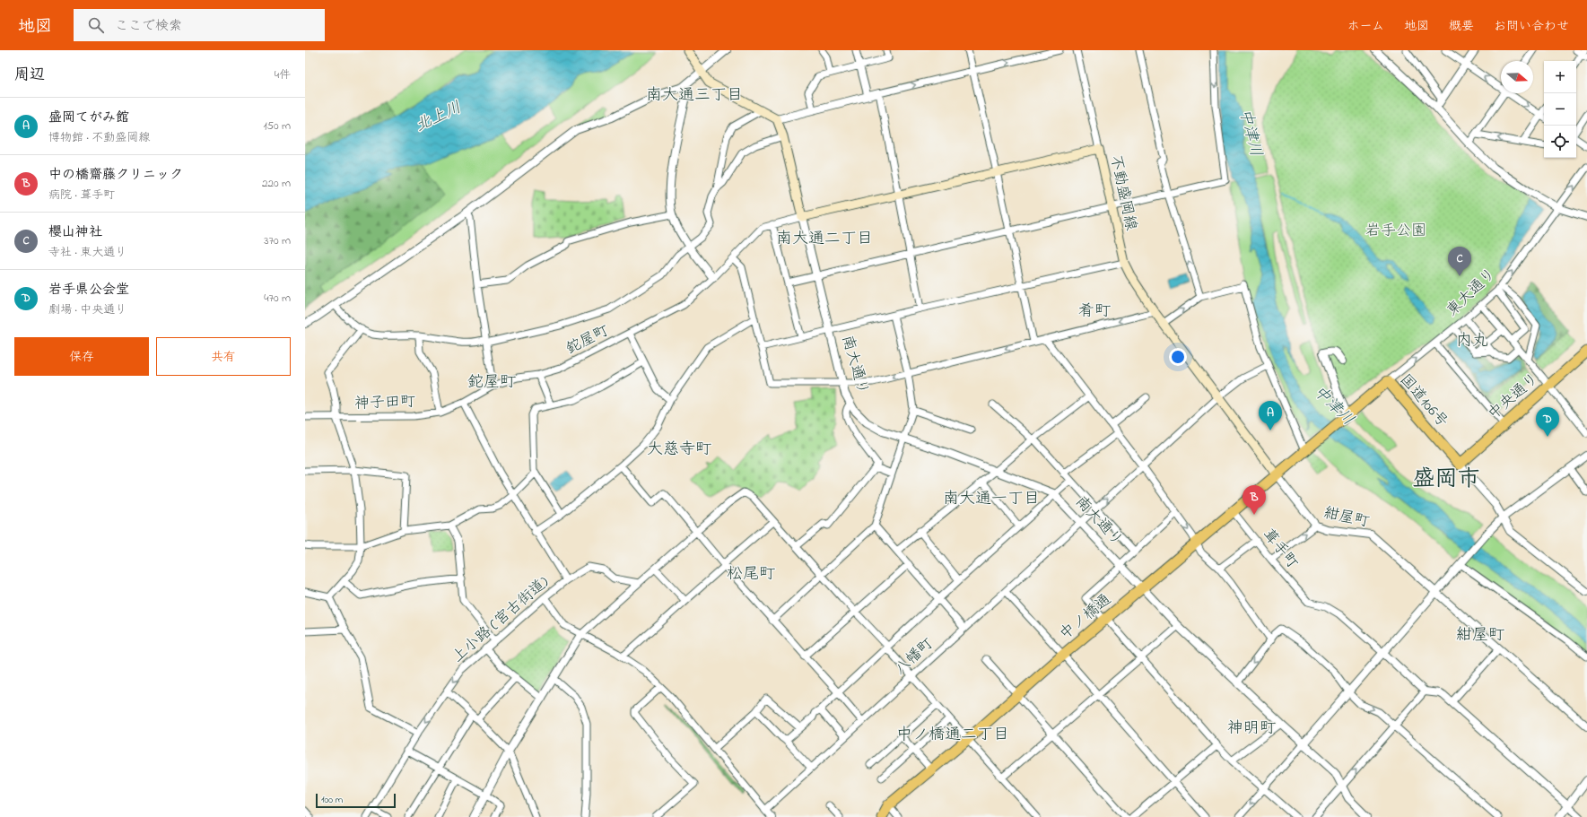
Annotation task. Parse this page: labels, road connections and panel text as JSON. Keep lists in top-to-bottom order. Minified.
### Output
{"streets":{"highway":["中央通り","国道106号","中ノ橋通"],"main road":["不動盛岡線","南大通り"],"street":["東大通り","鉈屋町","神子田町","紺屋町","葺手町","上小路 (宮古街道)","八幡町"]},"crossings":[["不動盛岡線","鉈屋町"],["不動盛岡線","南大通り"],["不動盛岡線","紺屋町"],["不動盛岡線","中ノ橋通"],["不動盛岡線","八幡町"],["東大通り","国道106号"],["鉈屋町","南大通り"],["鉈屋町","神子田町"],["鉈屋町","上小路 (宮古街道)"],["南大通り","中ノ橋通"],["南大通り","八幡町"],["中央通り","国道106号"],["国道106号","中ノ橋通"],["神子田町","上小路 (宮古街道)"],["紺屋町","中ノ橋通"],["葺手町","中ノ橋通"]],"one_way":["東大通り"],"districts":["南大通三丁目","南大通二丁目","肴町","内丸","鉈屋町","大慈寺町","盛岡市","南大通一丁目","松尾町","紺屋町","神明町","中ノ橋通二丁目"],"water":["北上川","中津川"],"parks":["岩手公園"],"scale_bar":"100 m","north":"right","page":{"header":"地図","search":"ここで検索","nav":["ホーム","地図","概要","お問い合わせ"],"heading":["周辺","4件"],"map_buttons":["+","−"],"list":[{"mark":"A","name":"盛岡てがみ館","note":"博物館 · 不動盛岡線","value":"150 m"},{"mark":"B","name":"中の橋齋藤クリニック","note":"病院 · 葺手町","value":"220 m"},{"mark":"C","name":"櫻山神社","note":"寺社 · 東大通り","value":"370 m"},{"mark":"D","name":"岩手県公会堂","note":"劇場 · 中央通り","value":"470 m"}],"pins":["C","A","D","B"],"buttons":["保存","共有"],"scale":"100 m"}}
